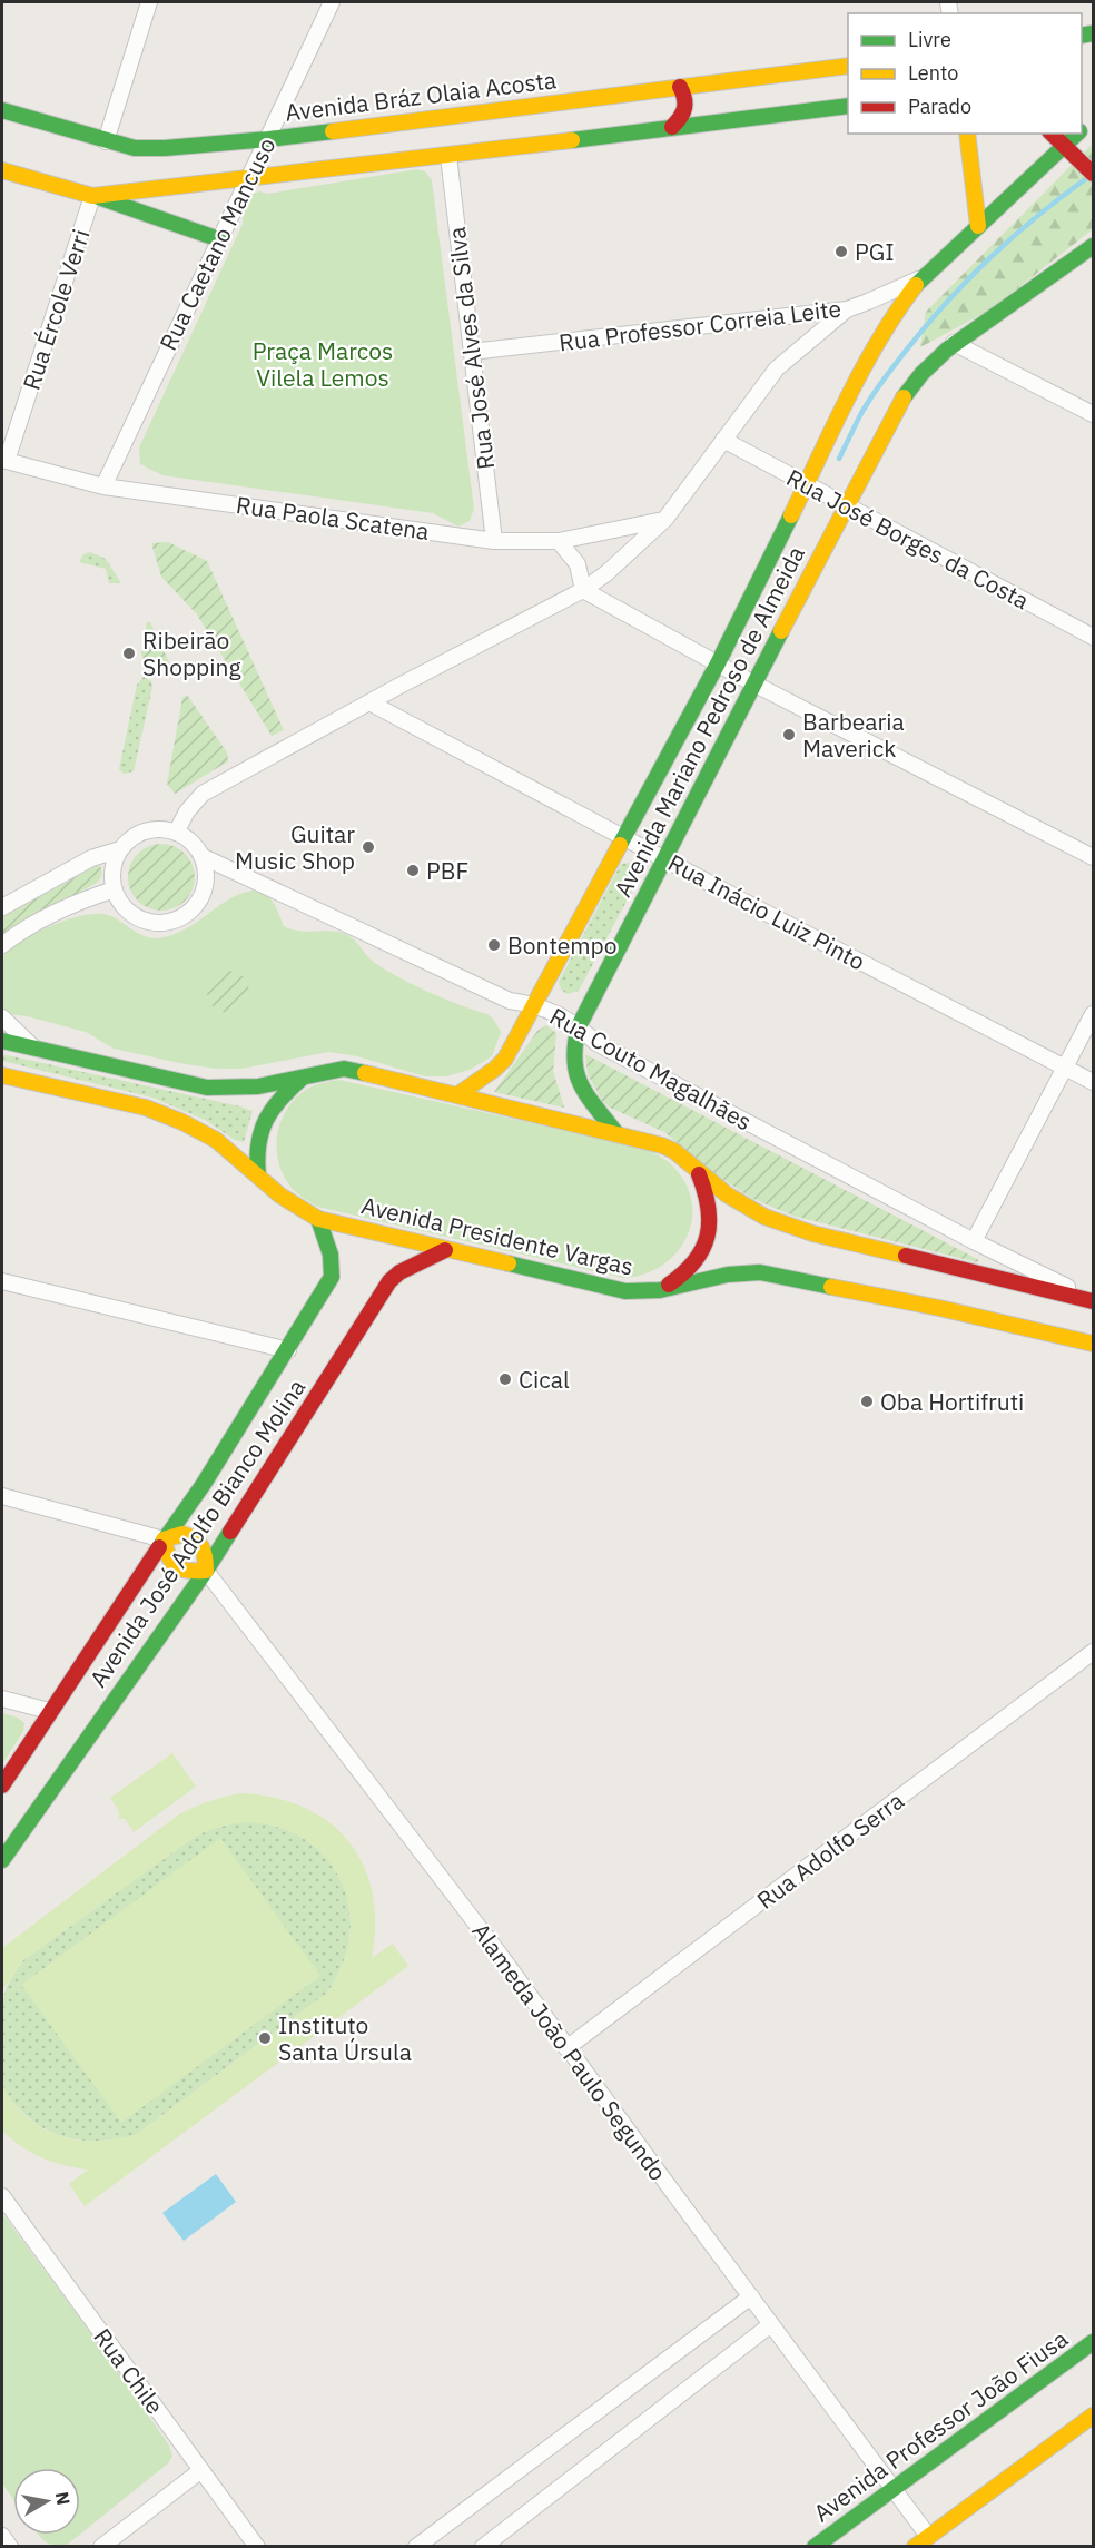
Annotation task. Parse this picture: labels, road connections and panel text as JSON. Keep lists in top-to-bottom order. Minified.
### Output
{"streets":{"main road":["Avenida Bráz Olaia Acosta","Avenida Mariano Pedroso de Almeida","Avenida Presidente Vargas","Avenida José Adolfo Bianco Molina","Avenida Professor João Fiusa"],"street":["Rua Caetano Mancuso","Rua Ércole Verri","Rua Professor Correia Leite","Rua José Alves da Silva","Rua Paola Scatena","Rua José Borges da Costa","Rua Inácio Luiz Pinto","Rua Couto Magalhães","Rua Adolfo Serra","Alameda João Paulo Segundo","Rua Chile"]},"crossings":[["Avenida Bráz Olaia Acosta","Rua Caetano Mancuso"],["Rua Caetano Mancuso","Rua Paola Scatena"],["Rua Ércole Verri","Rua Paola Scatena"],["Rua Professor Correia Leite","Rua José Alves da Silva"],["Rua Professor Correia Leite","Avenida Mariano Pedroso de Almeida"],["Rua José Alves da Silva","Rua Paola Scatena"],["Rua José Borges da Costa","Avenida Mariano Pedroso de Almeida"],["Avenida Mariano Pedroso de Almeida","Rua Inácio Luiz Pinto"],["Avenida Mariano Pedroso de Almeida","Rua Couto Magalhães"],["Avenida Presidente Vargas","Avenida José Adolfo Bianco Molina"],["Avenida José Adolfo Bianco Molina","Alameda João Paulo Segundo"],["Rua Adolfo Serra","Alameda João Paulo Segundo"],["Alameda João Paulo Segundo","Avenida Professor João Fiusa"]],"parks":["Praça Marcos Vilela Lemos"],"places":["PGI","Ribeirão Shopping","Barbearia Maverick","Guitar Music Shop","PBF","Bontempo","Cical","Oba Hortifruti","Instituto Santa Úrsula"],"legend":["Livre","Lento","Parado"],"north":"right"}
